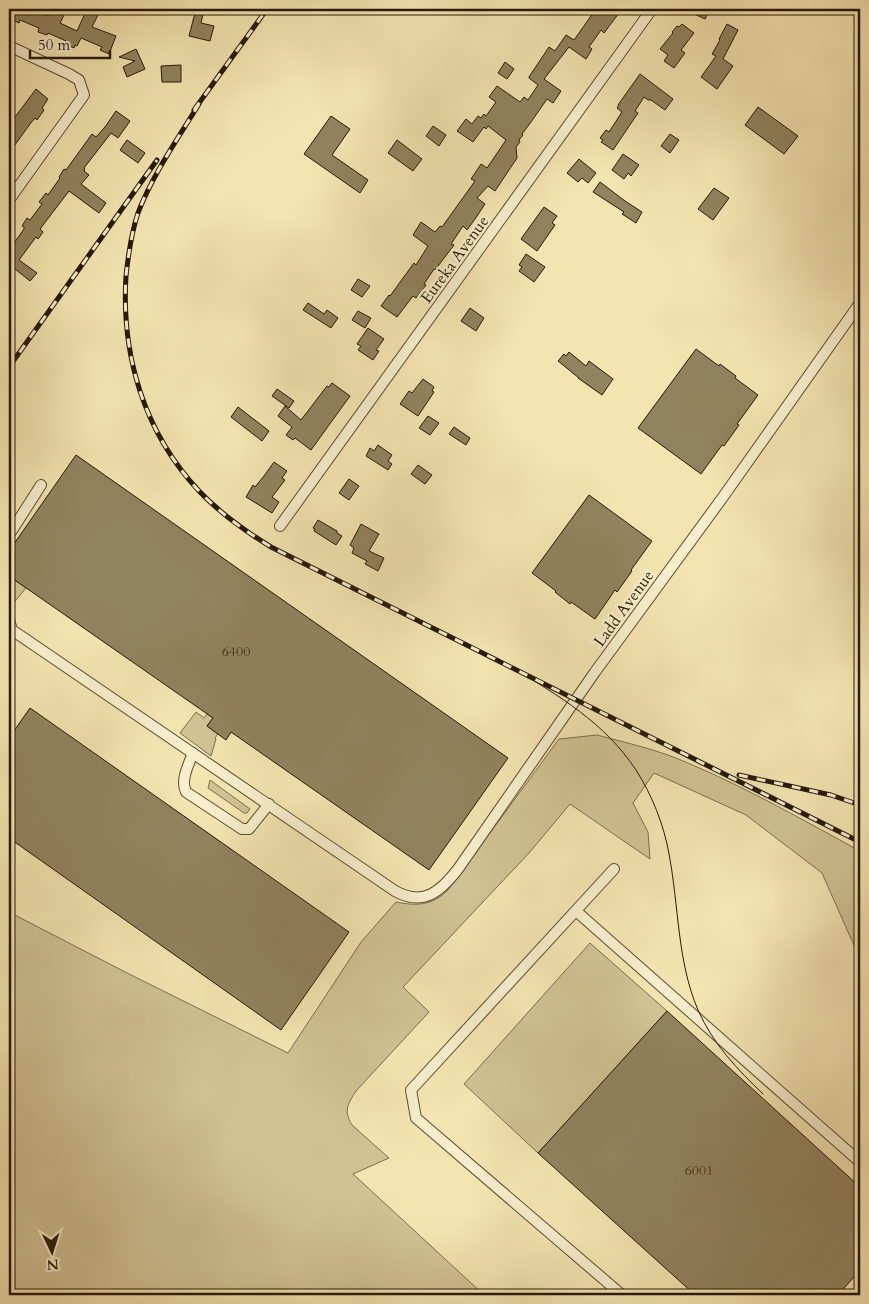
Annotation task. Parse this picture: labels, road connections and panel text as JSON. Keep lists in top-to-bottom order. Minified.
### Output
{"streets":{"street":["Eureka Avenue","Ladd Avenue"]},"house_numbers":["6400","6001"],"scale_bar":"50 m","north":"bottom"}
